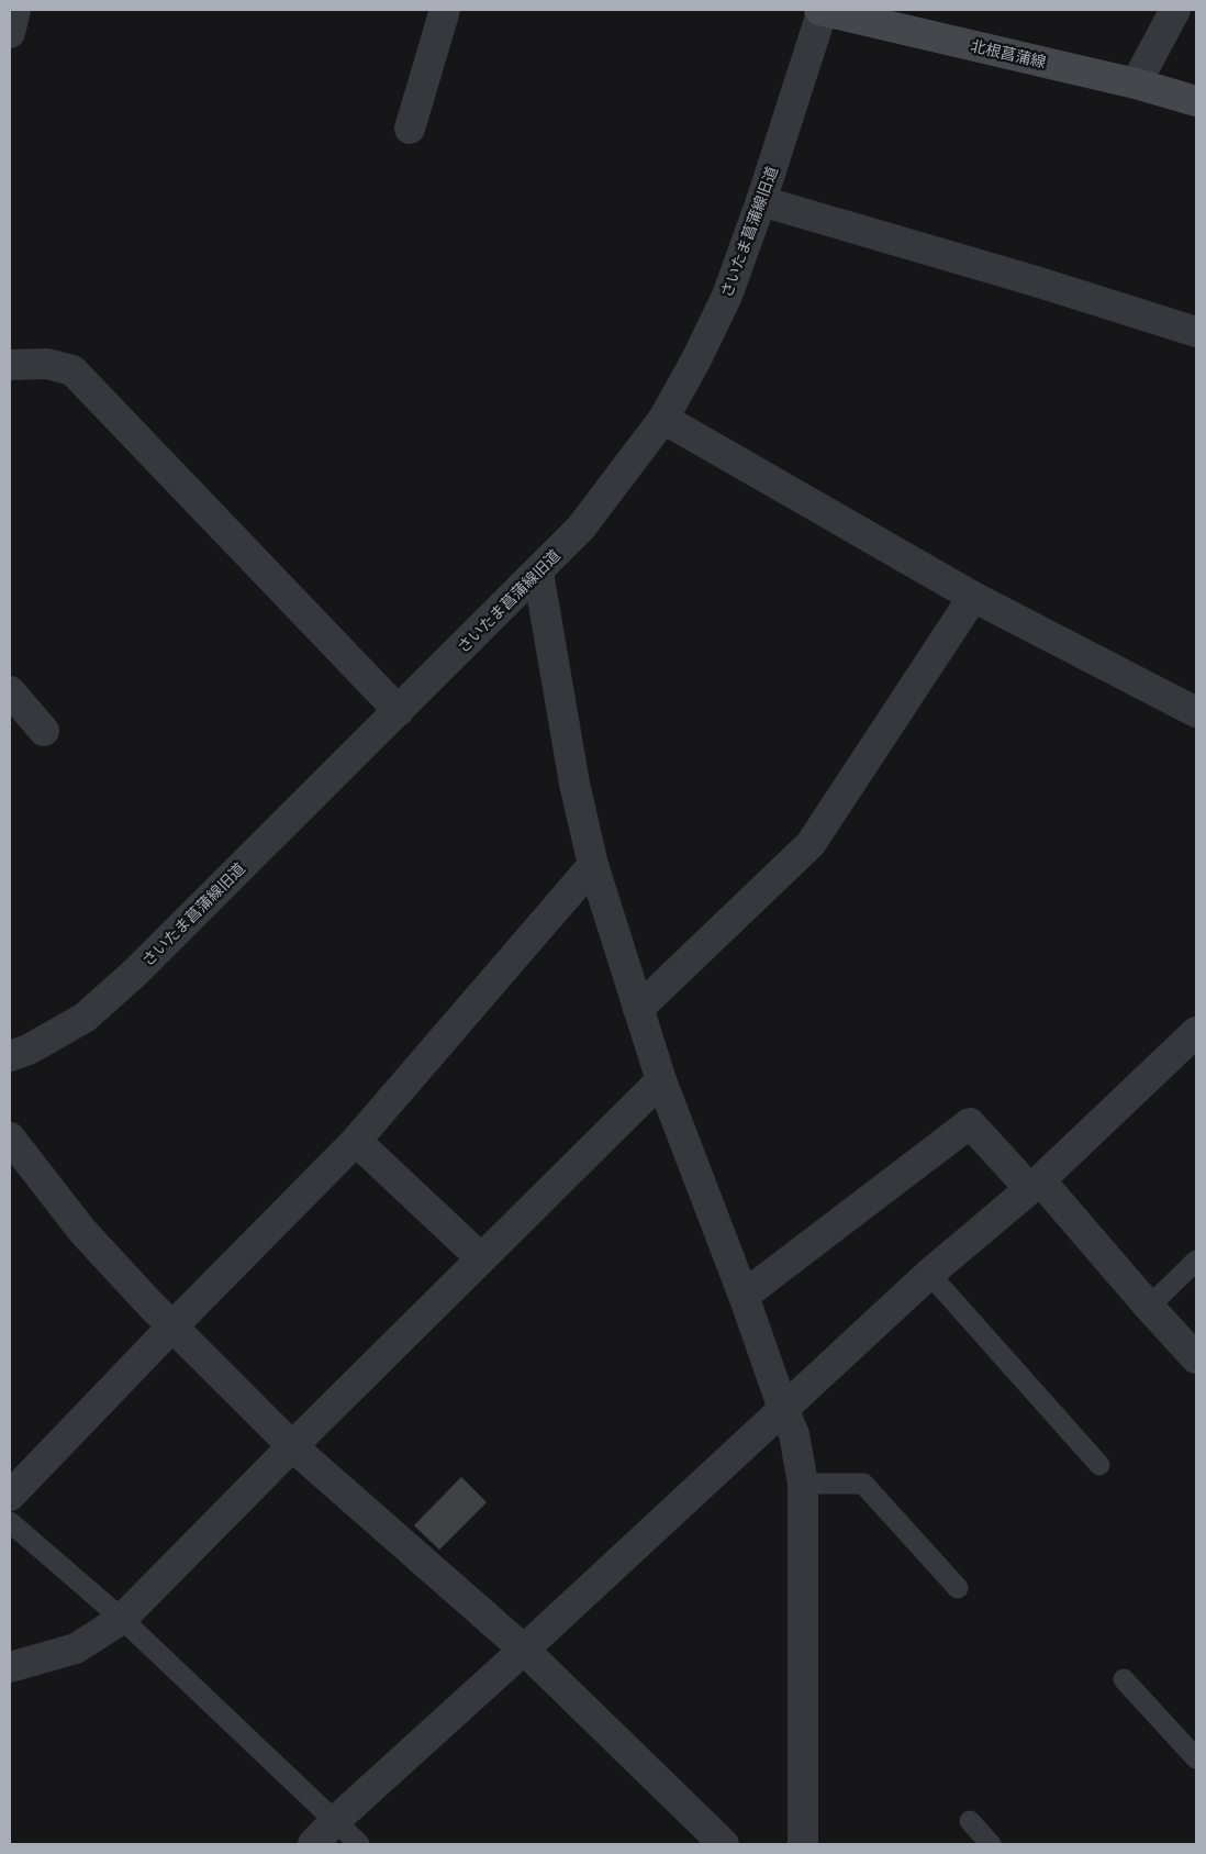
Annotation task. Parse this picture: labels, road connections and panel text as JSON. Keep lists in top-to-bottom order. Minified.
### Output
{"streets":{"main road":["北根菖蒲線"],"street":["さいたま菖蒲線旧道"]},"crossings":[["北根菖蒲線","さいたま菖蒲線旧道"]]}
